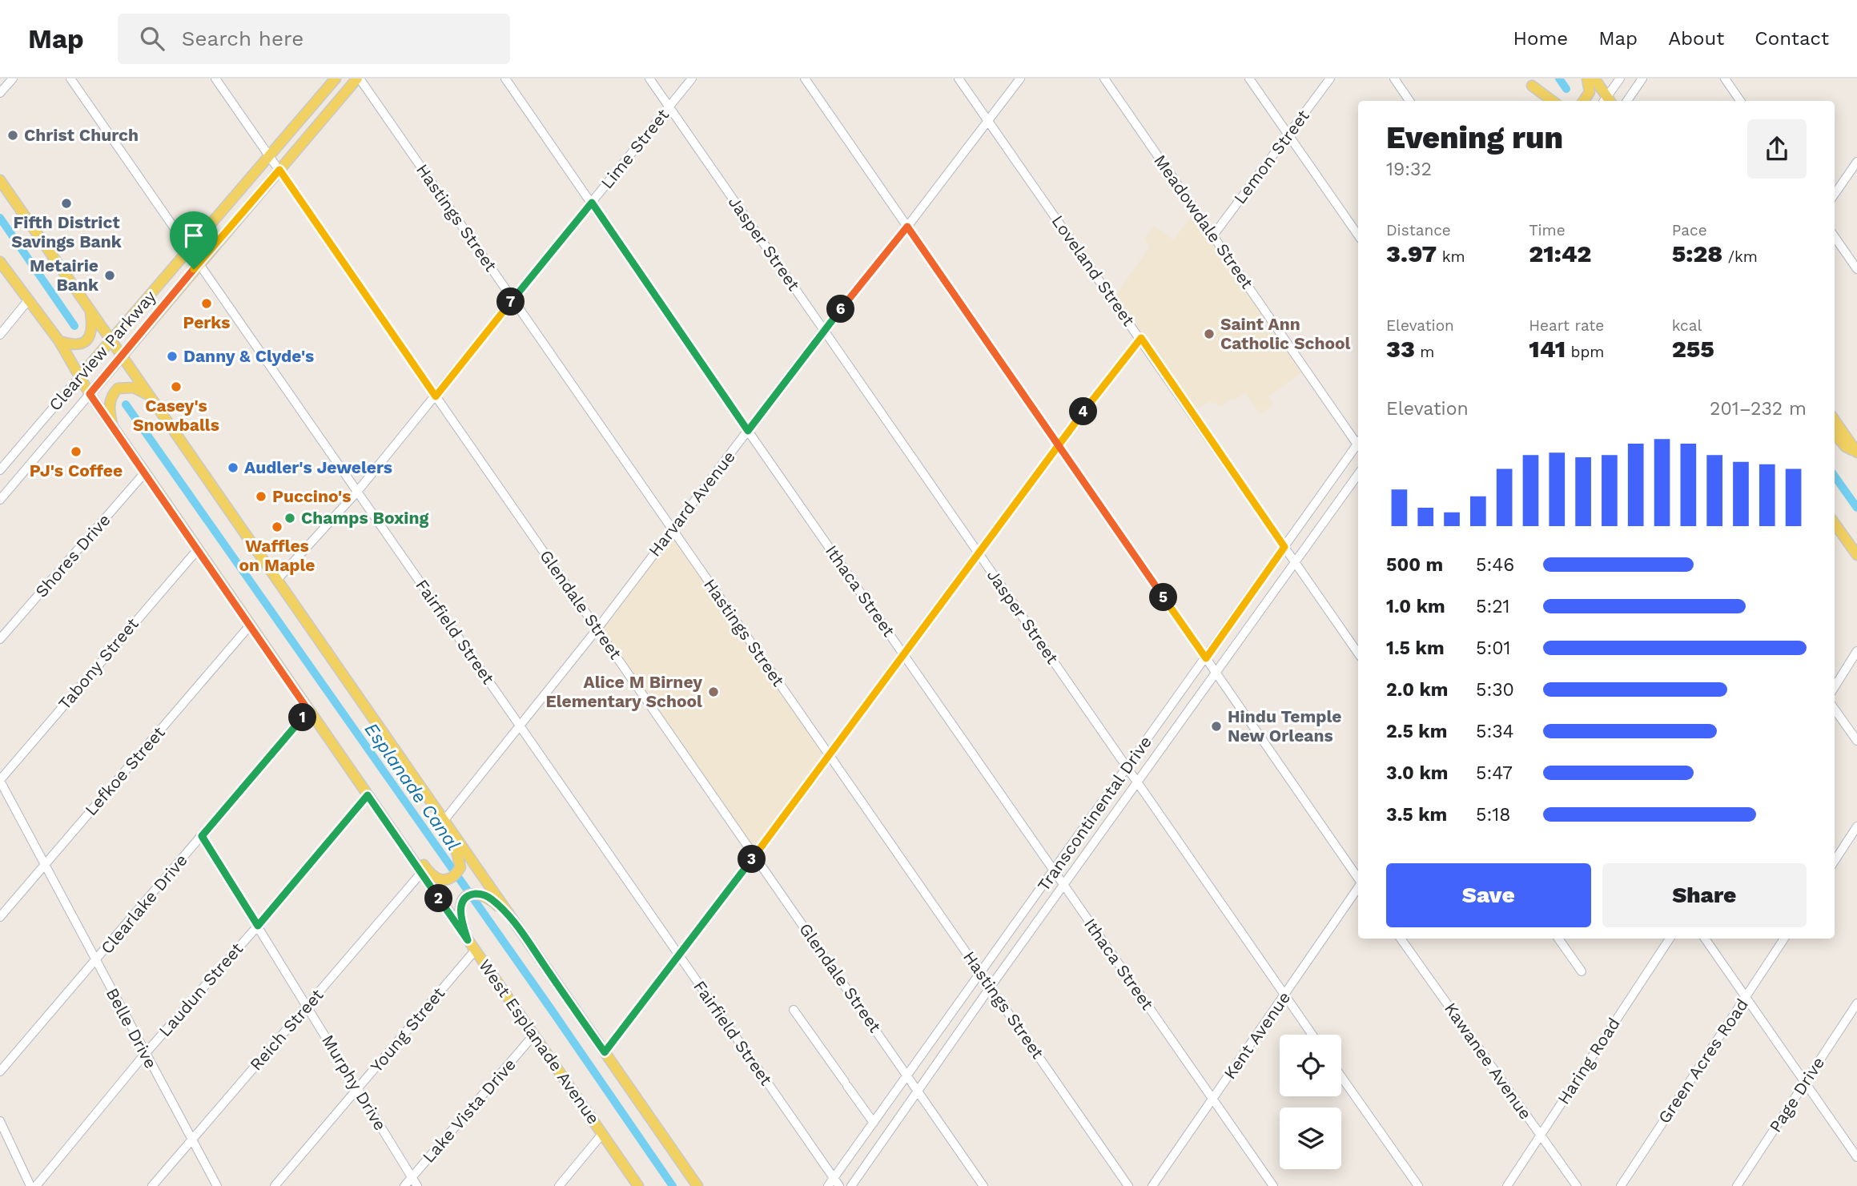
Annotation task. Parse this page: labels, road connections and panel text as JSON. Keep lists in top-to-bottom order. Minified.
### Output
{"streets":{"main road":["Clearview Parkway","West Esplanade Avenue"],"street":["Lime Street","Lemon Street","Hastings Street","Meadowdale Street","Jasper Street","Loveland Street","Harvard Avenue","Shores Drive","Ithaca Street","Glendale Street","Fairfield Street","Tabony Street","Lefkoe Street","Transcontinental Drive","Clearlake Drive","Laudun Street","Belle Drive","Reich Street","Young Street","Kent Avenue","Kawanee Avenue","Haring Road","Green Acres Road","Murphy Drive","Page Drive","Lake Vista Drive"]},"crossings":[["Lime Street","Hastings Street"],["Lime Street","Jasper Street"],["Lime Street","Ithaca Street"],["Lime Street","Glendale Street"],["Lime Street","Fairfield Street"],["Lemon Street","Meadowdale Street"],["Hastings Street","Clearview Parkway"],["Hastings Street","Harvard Avenue"],["Hastings Street","Transcontinental Drive"],["Jasper Street","Harvard Avenue"],["Jasper Street","Transcontinental Drive"],["Jasper Street","Kent Avenue"],["Loveland Street","Harvard Avenue"],["Loveland Street","Transcontinental Drive"],["Clearview Parkway","Glendale Street"],["Clearview Parkway","Fairfield Street"],["Clearview Parkway","West Esplanade Avenue"],["Harvard Avenue","Ithaca Street"],["Harvard Avenue","Glendale Street"],["Harvard Avenue","Fairfield Street"],["Shores Drive","West Esplanade Avenue"],["Ithaca Street","Transcontinental Drive"],["Ithaca Street","Kent Avenue"],["Glendale Street","Transcontinental Drive"],["Fairfield Street","Transcontinental Drive"],["Tabony Street","Belle Drive"],["Tabony Street","West Esplanade Avenue"],["Lefkoe Street","Belle Drive"],["Lefkoe Street","West Esplanade Avenue"],["Clearlake Drive","Belle Drive"],["Clearlake Drive","West Esplanade Avenue"],["Clearlake Drive","Murphy Drive"],["Laudun Street","Belle Drive"],["Laudun Street","West Esplanade Avenue"],["Laudun Street","Murphy Drive"],["Belle Drive","Reich Street"],["Reich Street","West Esplanade Avenue"],["Reich Street","Murphy Drive"],["Young Street","West Esplanade Avenue"],["Young Street","Murphy Drive"],["West Esplanade Avenue","Lake Vista Drive"],["Kawanee Avenue","Haring Road"],["Murphy Drive","Lake Vista Drive"]],"water":["Esplanade Canal"],"places":["Christ Church","Fifth District Savings Bank","Metairie Bank","Perks","Saint Ann Catholic School","Danny & Clyde's","Casey's Snowballs","PJ's Coffee","Audler's Jewelers","Puccino's","Champs Boxing","Waffles on Maple","Alice M Birney Elementary School","Hindu Temple New Orleans"],"page":{"header":"Map","search":"Search here","nav":["Home","Map","About","Contact"],"heading":["Evening run","19:32"],"stats":[["Distance","3.97 km"],["Time","21:42"],["Pace","5:28 /km"],["Elevation","33 m"],["Heart rate","141 bpm"],["kcal","255"]],"pins":["7","6","4","5","1","3","2"],"chart":["Elevation","201–232 m"],"list":[{"name":"500 m","note":"5:46"},{"name":"1.0 km","note":"5:21"},{"name":"1.5 km","note":"5:01"},{"name":"2.0 km","note":"5:30"},{"name":"2.5 km","note":"5:34"},{"name":"3.0 km","note":"5:47"},{"name":"3.5 km","note":"5:18"}],"buttons":["Save","Share"]}}
